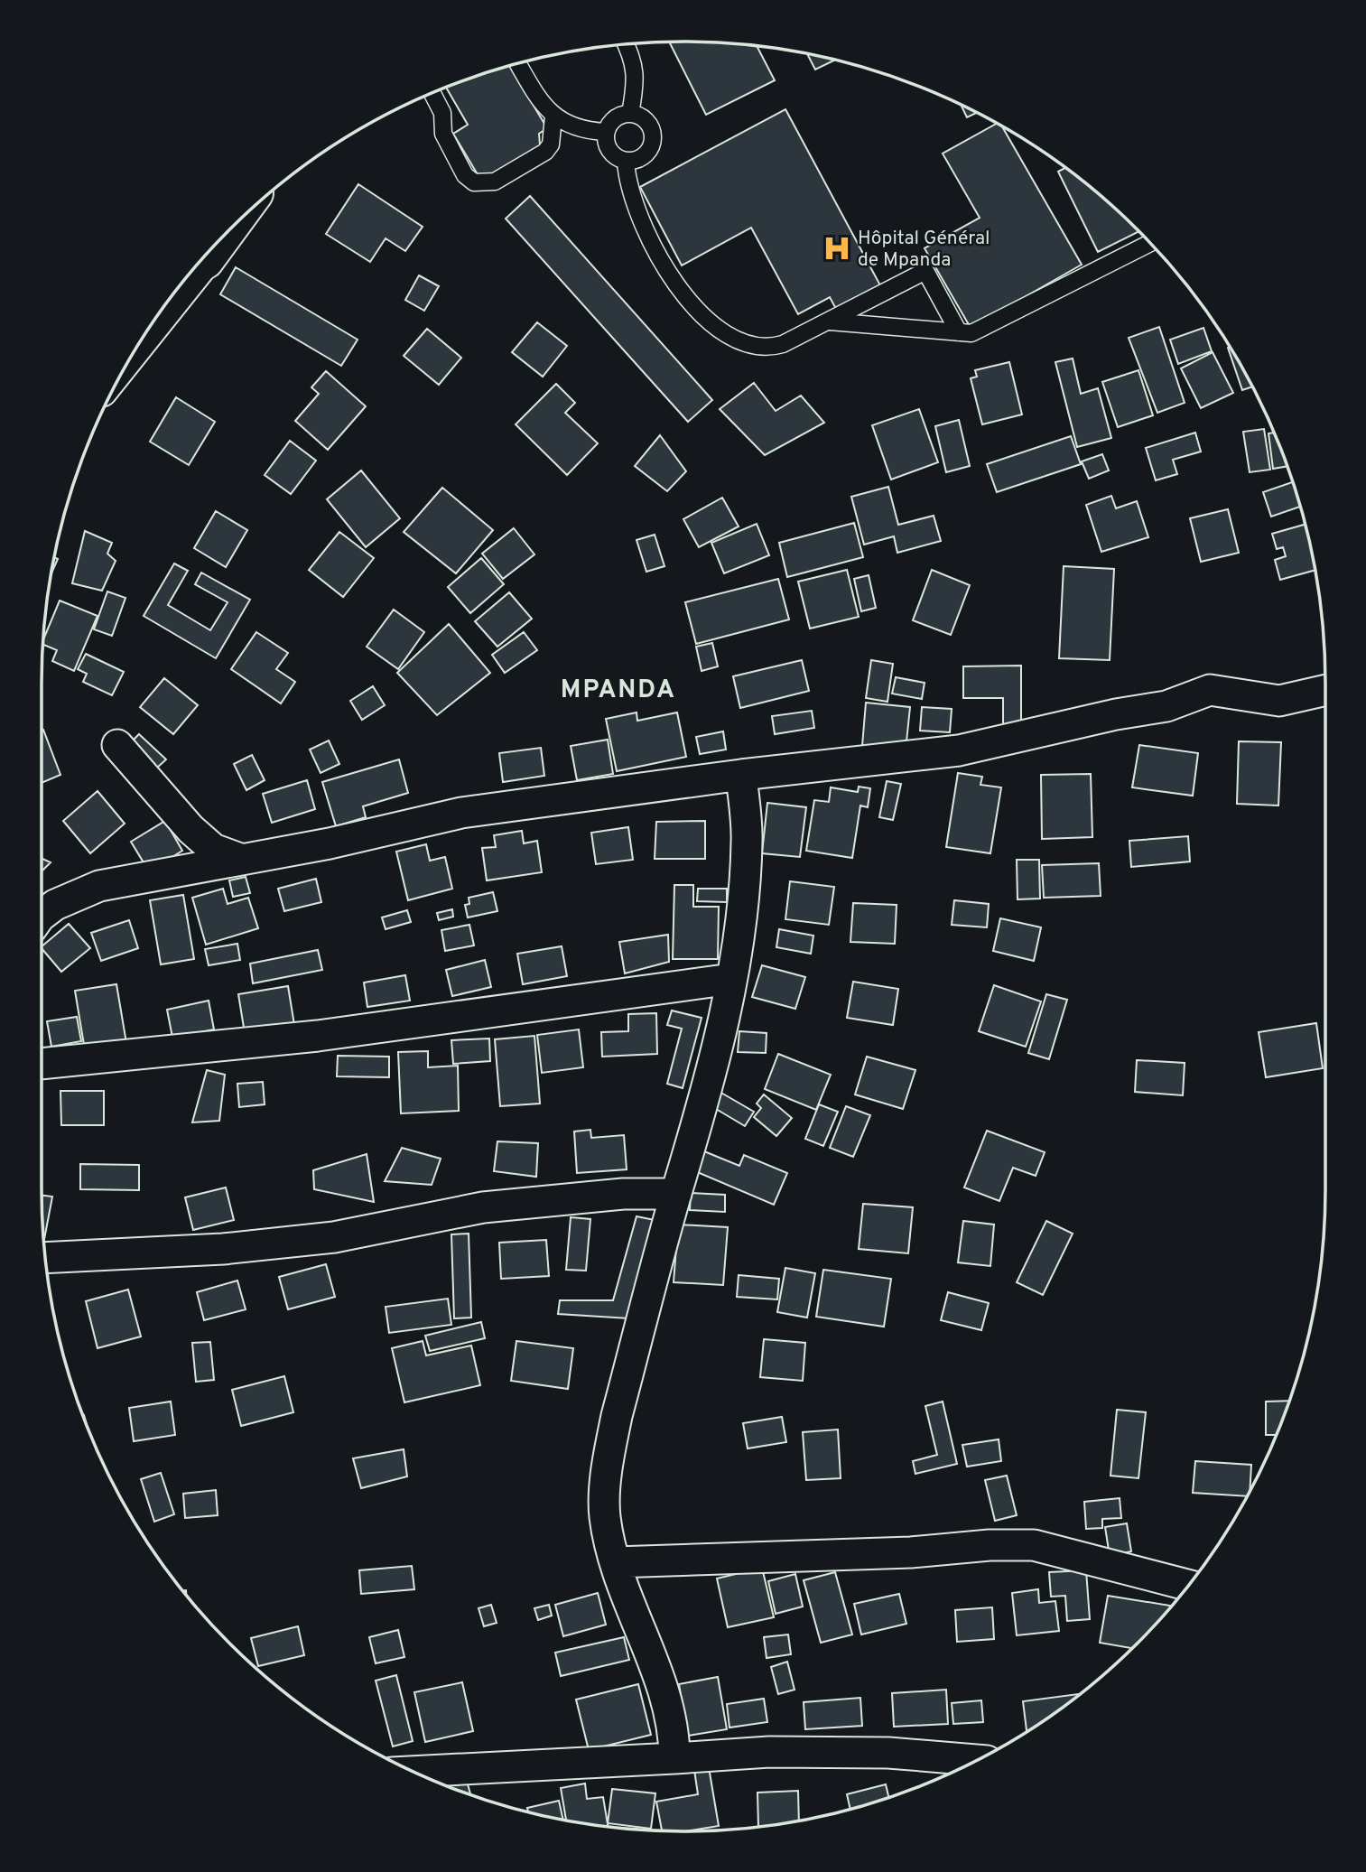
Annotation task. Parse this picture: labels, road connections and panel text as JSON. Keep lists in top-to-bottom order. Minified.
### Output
{"districts":["MPANDA"],"places":{"hospital":["Hôpital Général de Mpanda"]}}
